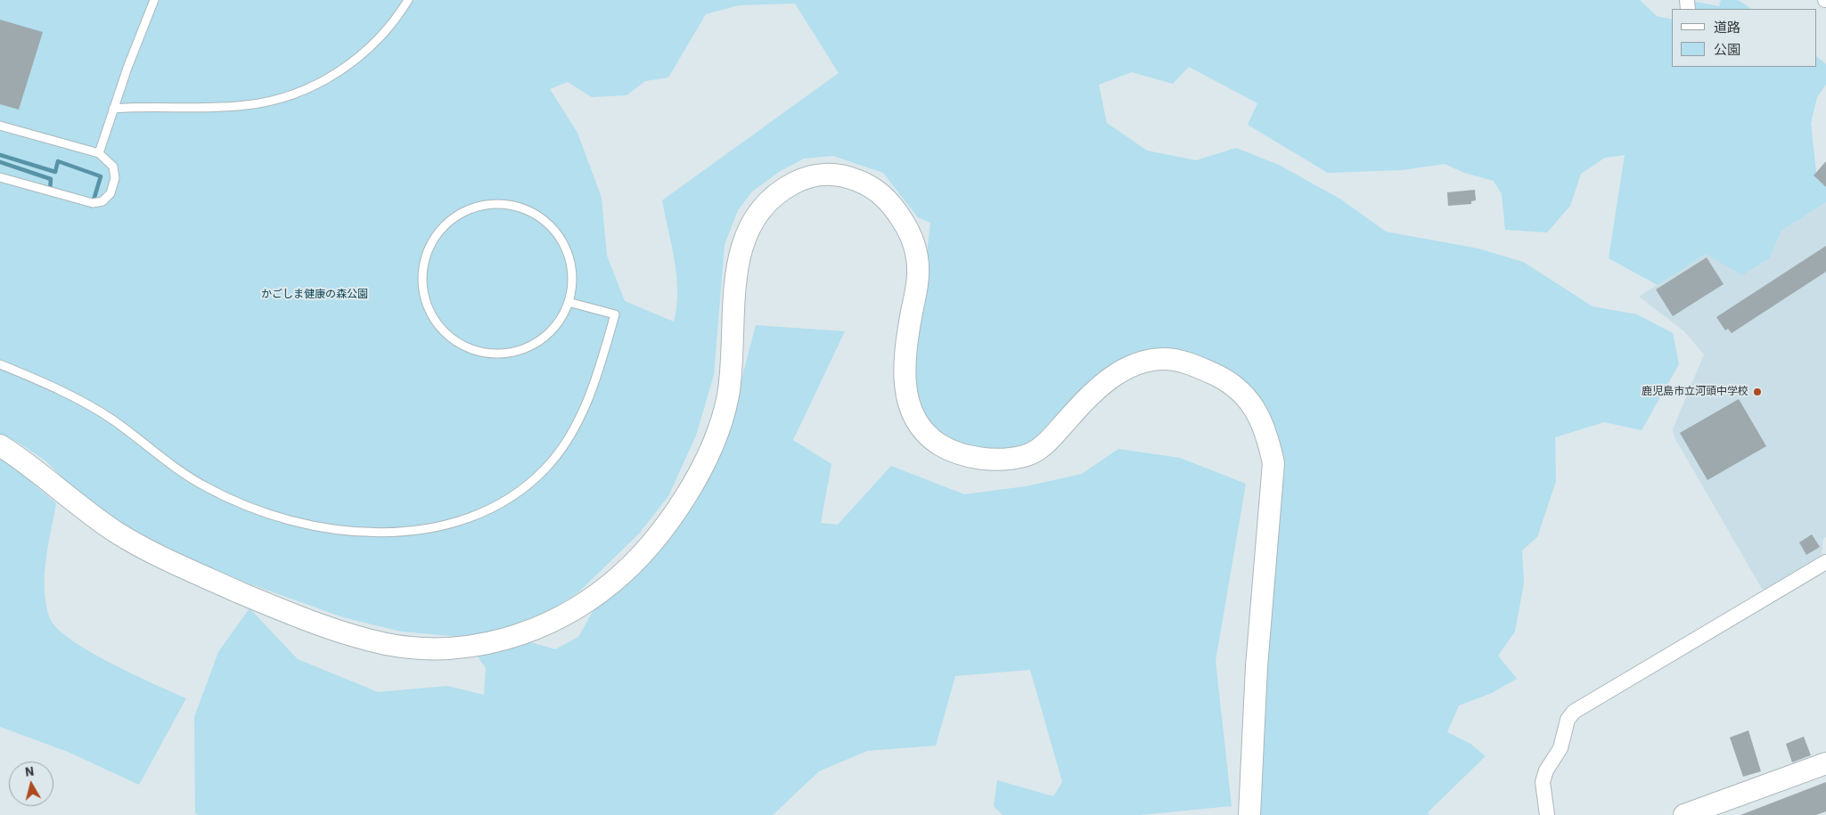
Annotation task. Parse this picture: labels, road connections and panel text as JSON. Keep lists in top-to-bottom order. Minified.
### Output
{"parks":["かごしま健康の森公園"],"places":["鹿児島市立河頭中学校"],"legend":["道路","公園"],"north":"top"}
